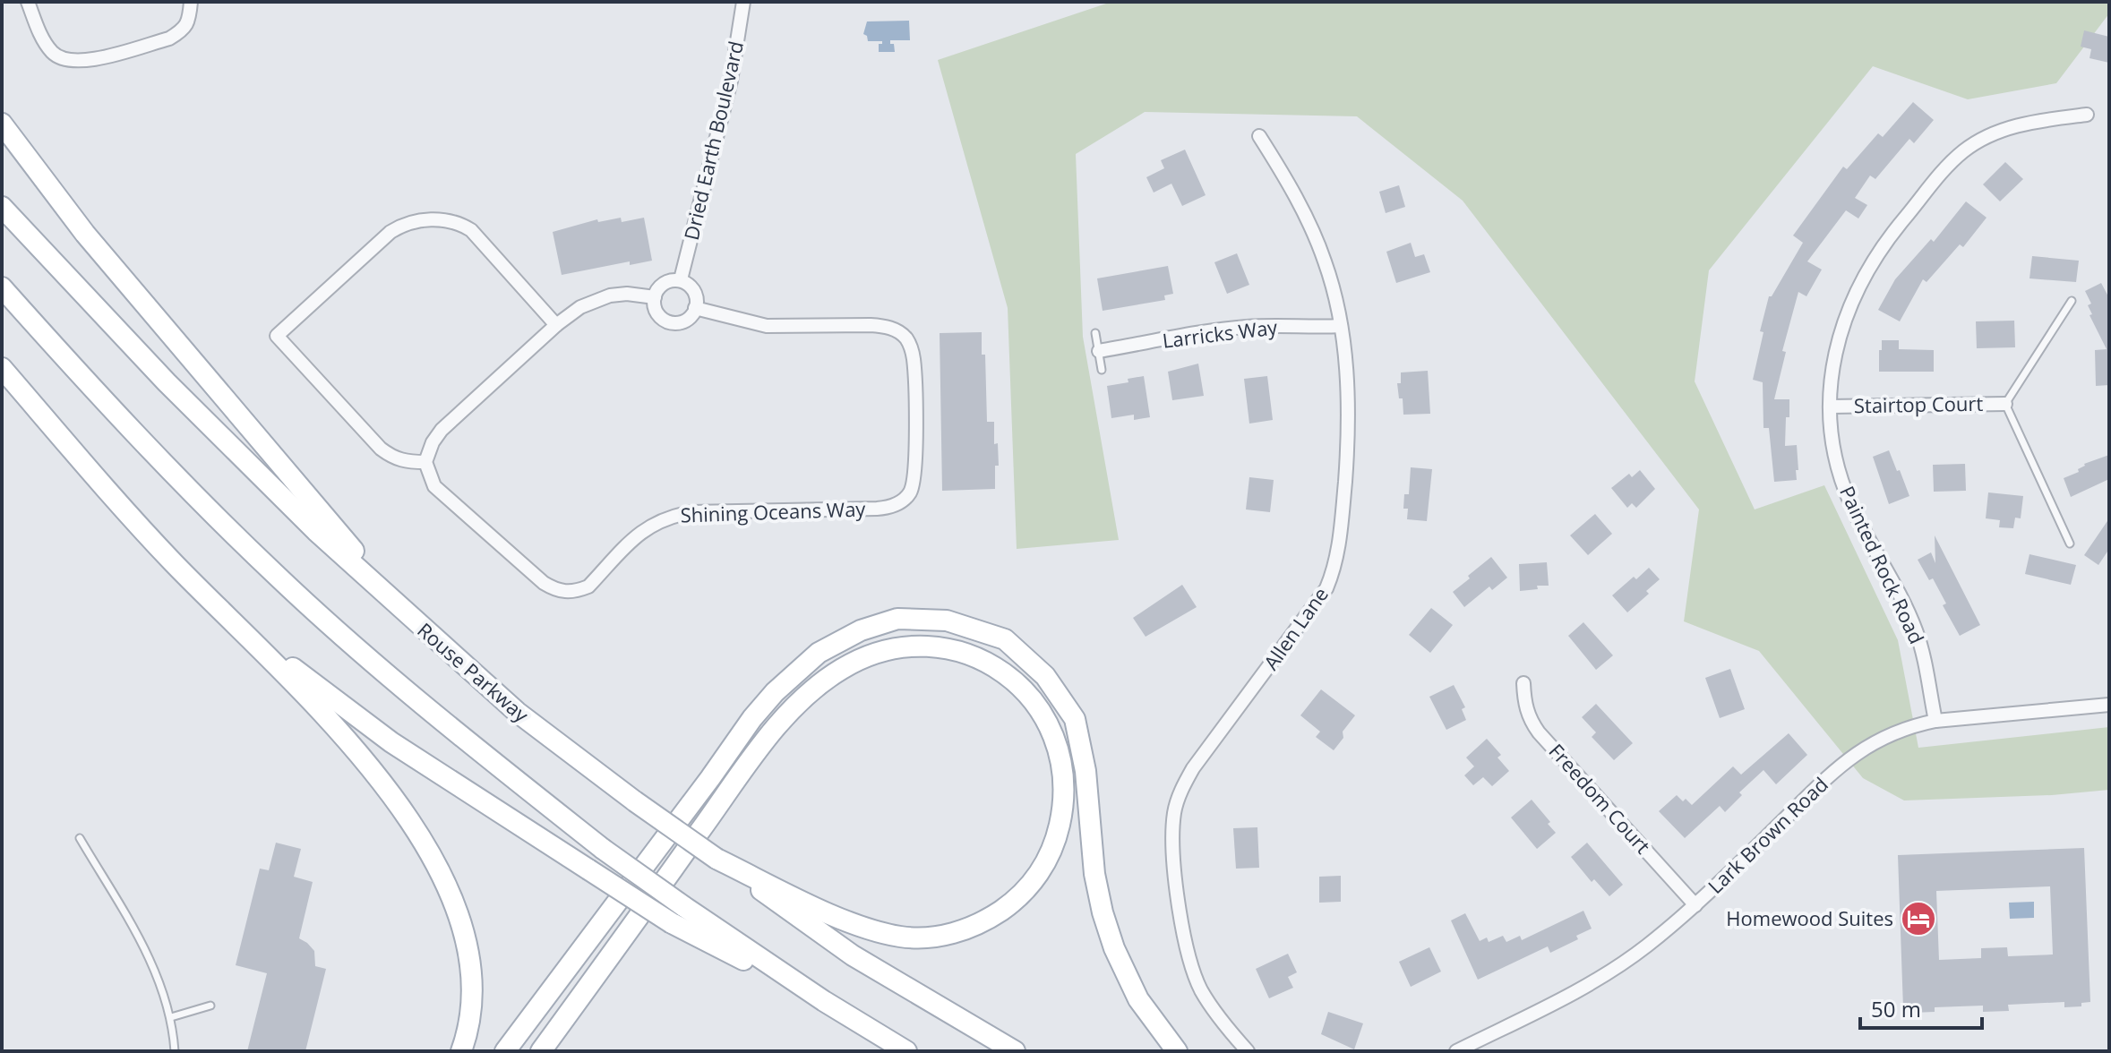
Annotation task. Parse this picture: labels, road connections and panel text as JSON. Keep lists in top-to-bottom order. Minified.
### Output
{"streets":{"main road":["Rouse Parkway"],"street":["Dried Earth Boulevard","Larricks Way","Stairtop Court","Shining Oceans Way","Painted Rock Road","Allen Lane","Freedom Court","Lark Brown Road"]},"crossings":[["Dried Earth Boulevard","Shining Oceans Way"],["Larricks Way","Allen Lane"],["Stairtop Court","Painted Rock Road"],["Painted Rock Road","Lark Brown Road"],["Freedom Court","Lark Brown Road"]],"places":{"hotel":["Homewood Suites"]},"scale_bar":"50 m"}
